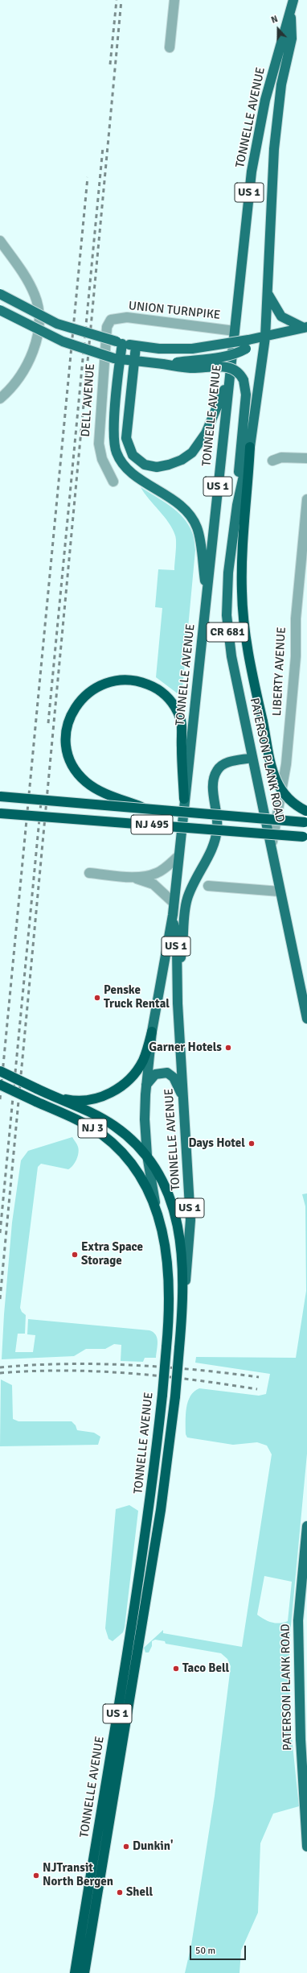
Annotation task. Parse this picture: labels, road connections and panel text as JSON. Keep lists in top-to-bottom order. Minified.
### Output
{"streets":{"highway":["TONNELLE AVENUE","US 1","NJ 495","NJ 3"],"main road":["CR 681","PATERSON PLANK ROAD"],"street":["UNION TURNPIKE","DELL AVENUE","LIBERTY AVENUE"]},"crossings":[["TONNELLE AVENUE","UNION TURNPIKE"],["TONNELLE AVENUE","NJ 3"],["UNION TURNPIKE","DELL AVENUE"],["LIBERTY AVENUE","PATERSON PLANK ROAD"]],"places":["Penske Truck Rental","Garner Hotels","Days Hotel","Extra Space Storage","Taco Bell","Dunkin'","NJTransit North Bergen","Shell"],"scale_bar":"50 m","north":"top"}
